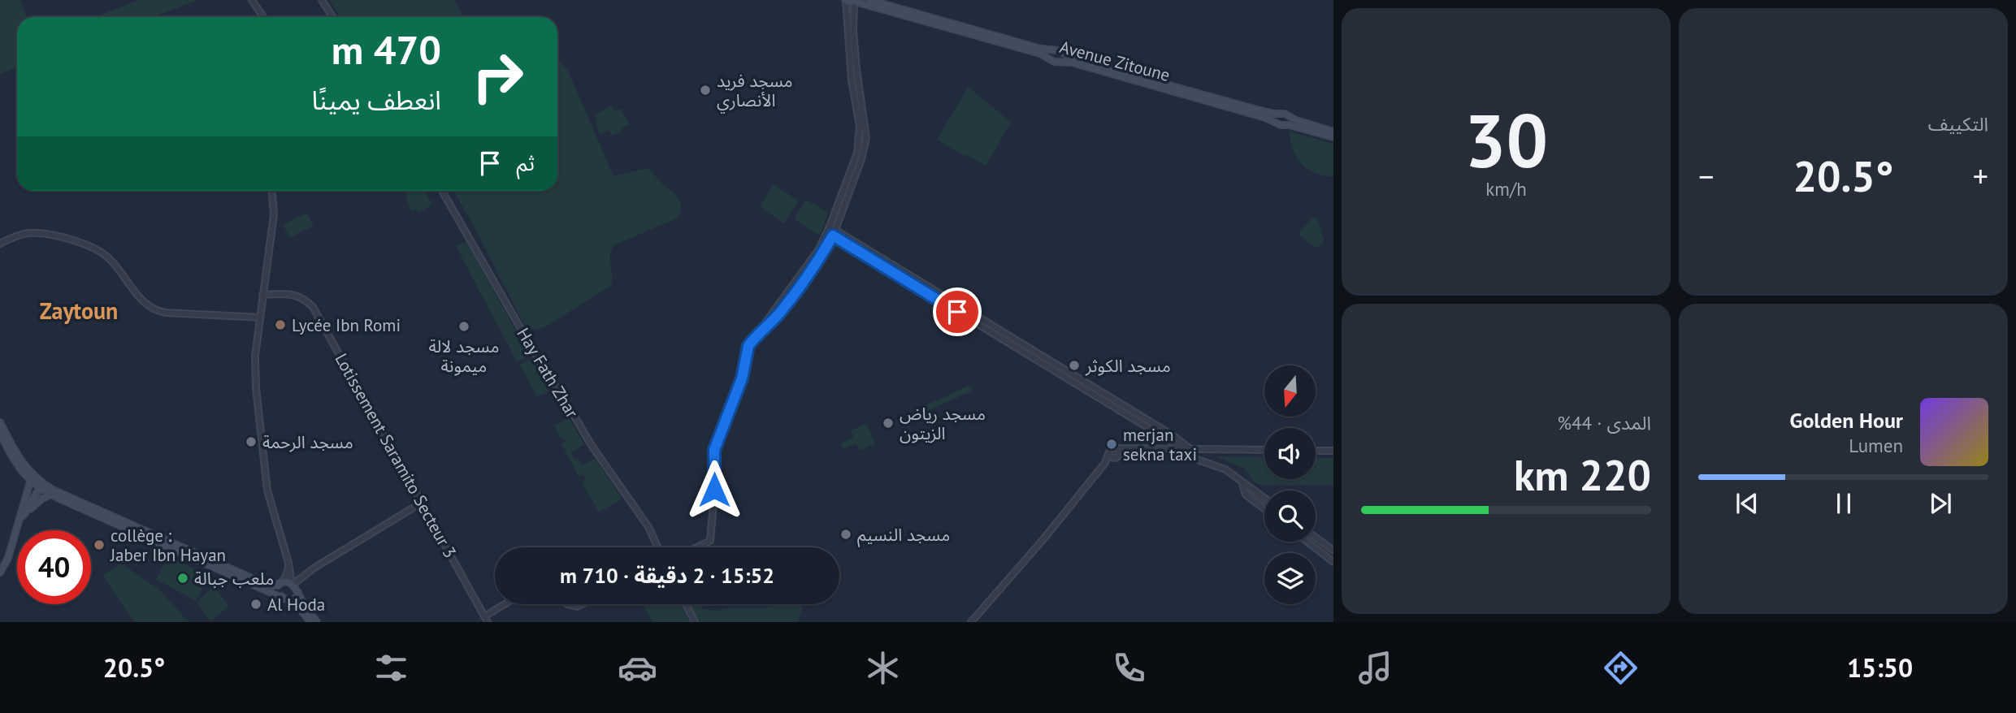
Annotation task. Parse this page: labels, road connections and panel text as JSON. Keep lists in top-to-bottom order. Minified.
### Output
{"streets":{"main road":["Avenue Zitoune"],"street":["Hay Fath Zhar","Lotissement Saramito Secteur 3"]},"districts":["Zaytoun"],"places":["مسجد فريد الأنصاري","Lycée Ibn Romi","مسجد لالة ميمونة","مسجد الكوثر","مسجد رياض الزيتون","مسجد الرحمة","merjan sekna taxi","مسجد النسيم","collège : Jaber Ibn Hayan","ملعب جبالة","Al Hoda"],"north":"bottom","page":{"tile":["التكييف",["30","km/h"],["المدى · 44%","220 km"]],"turn":["470 m","انعطف يمينًا"],"then":"ثم","heat":["−","20.5°","+"],"song":["Golden Hour","Lumen"],"limit":"40","trip":"15:52 · 2 دقيقة · 710 m","tabs":["15:50","20.5°"]}}
